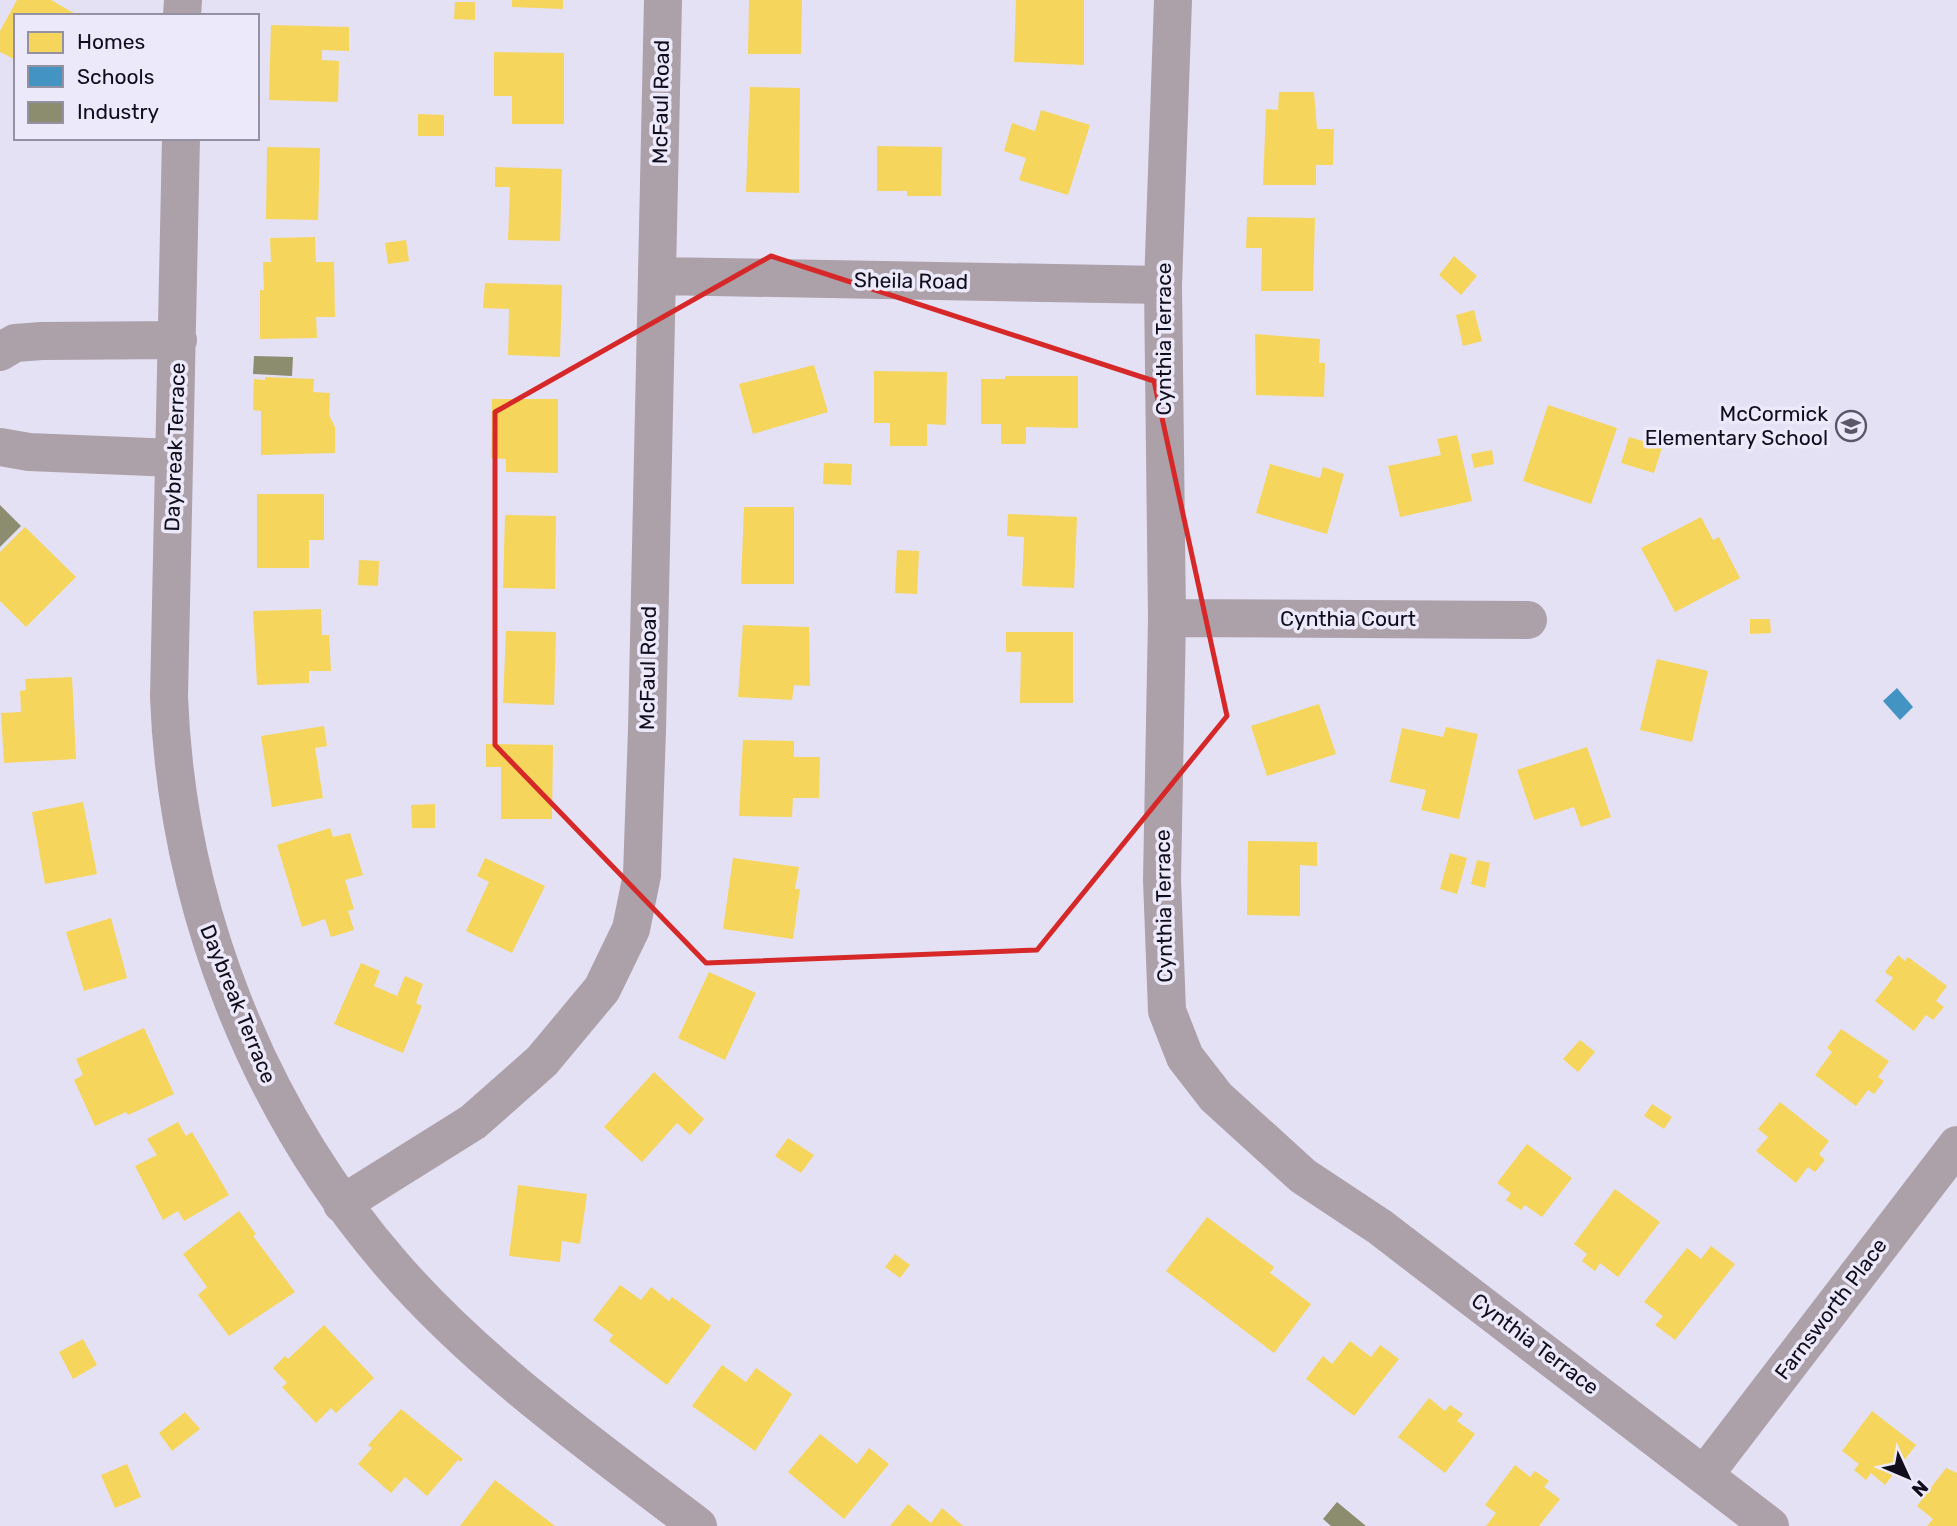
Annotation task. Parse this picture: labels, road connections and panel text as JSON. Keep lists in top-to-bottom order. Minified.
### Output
{"streets":{"street":["McFaul Road","Sheila Road","Cynthia Terrace","Daybreak Terrace","Cynthia Court","Farnsworth Place"]},"crossings":[["McFaul Road","Sheila Road"],["McFaul Road","Daybreak Terrace"],["Sheila Road","Cynthia Terrace"],["Cynthia Terrace","Cynthia Court"],["Cynthia Terrace","Farnsworth Place"]],"places":{"school or university":["McCormick Elementary School"]},"legend":["Homes","Schools","Industry"],"north":"bottom right"}
